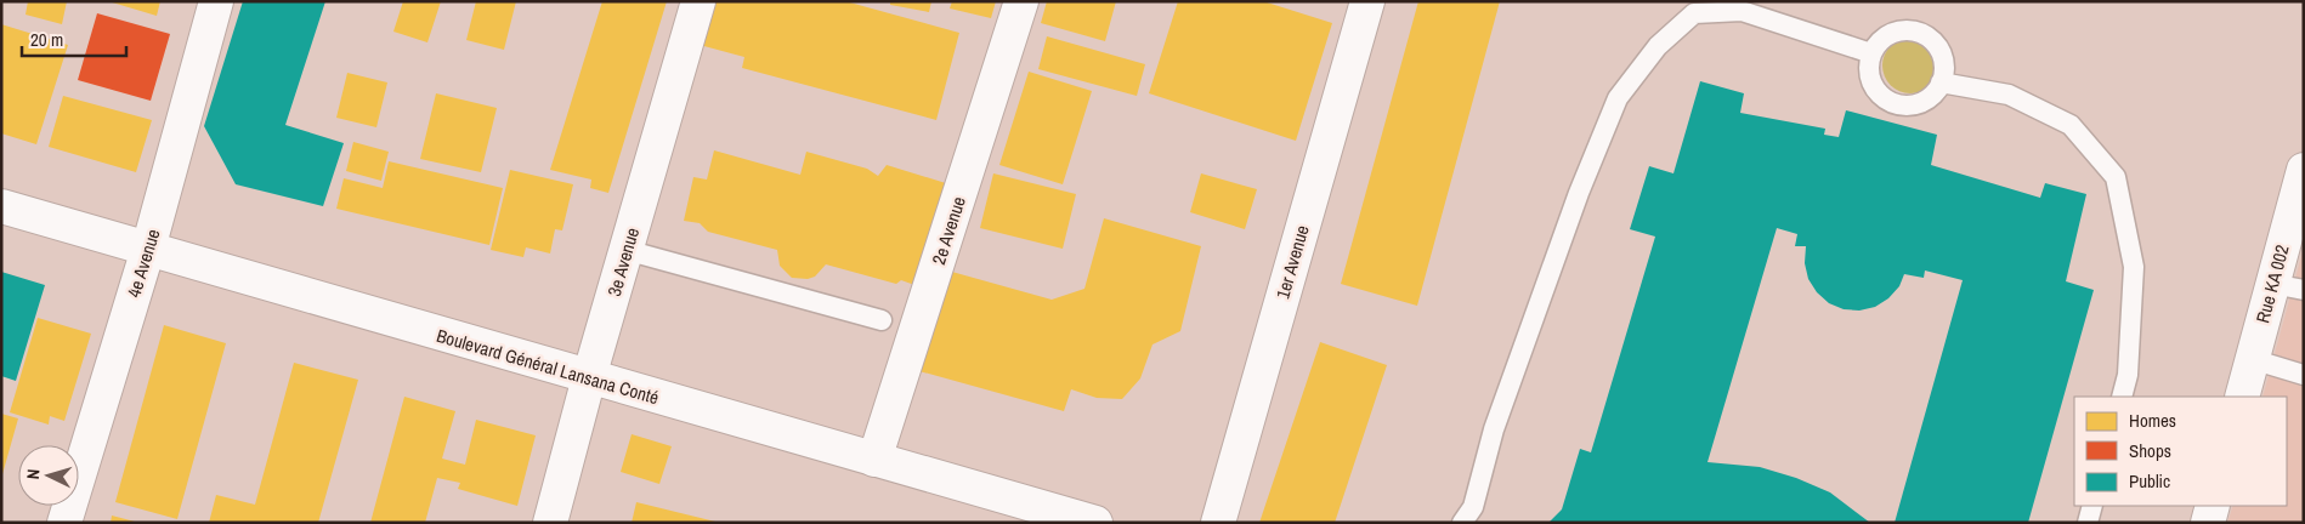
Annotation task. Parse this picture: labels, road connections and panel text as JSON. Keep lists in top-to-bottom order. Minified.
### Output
{"streets":{"street":["2e Avenue","3e Avenue","1er Avenue","4e Avenue","Rue KA 002","Boulevard Général Lansana Conté"]},"crossings":[["2e Avenue","Boulevard Général Lansana Conté"],["3e Avenue","Boulevard Général Lansana Conté"],["4e Avenue","Boulevard Général Lansana Conté"]],"legend":["Homes","Shops","Public"],"scale_bar":"20 m","north":"left"}
